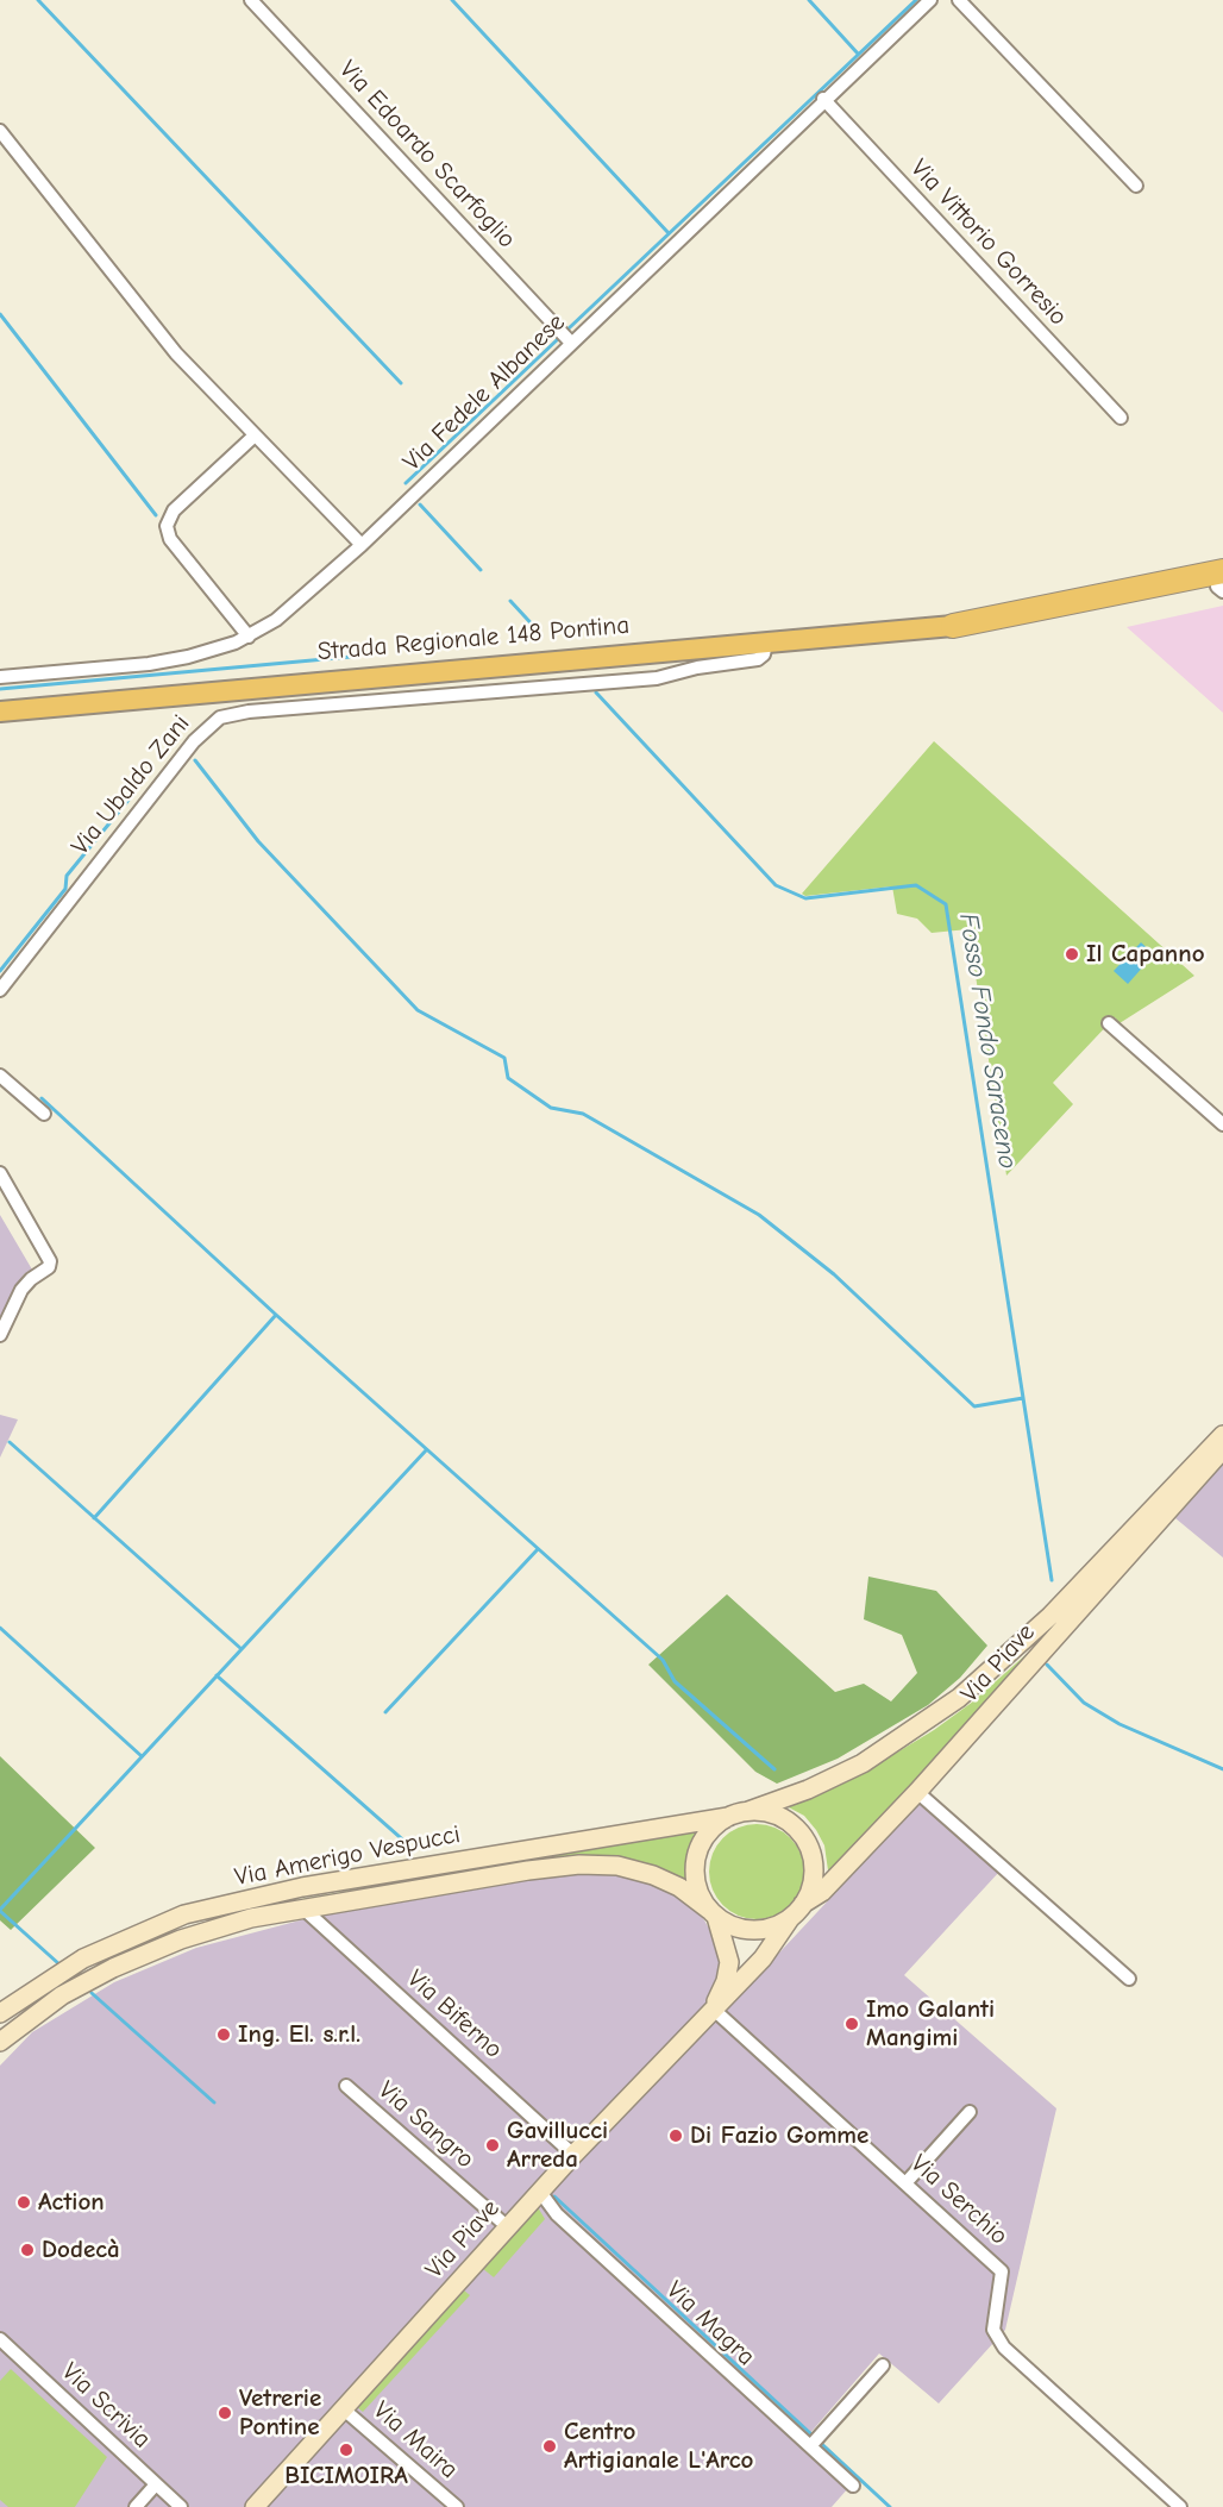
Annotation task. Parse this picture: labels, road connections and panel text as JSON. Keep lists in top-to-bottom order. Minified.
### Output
{"streets":{"highway":["Strada Regionale 148 Pontina"],"main road":["Via Piave","Via Amerigo Vespucci"],"street":["Via Edoardo Scarfoglio","Via Vittorio Gorresio","Via Fedele Albanese","Via Ubaldo Zani","Via Biferno","Via Sangro","Via Serchio","Via Magra","Via Scrivia","Via Maira"]},"crossings":[["Via Edoardo Scarfoglio","Via Fedele Albanese"],["Via Vittorio Gorresio","Via Fedele Albanese"],["Strada Regionale 148 Pontina","Via Ubaldo Zani"],["Via Piave","Via Amerigo Vespucci"],["Via Piave","Via Biferno"],["Via Piave","Via Sangro"],["Via Piave","Via Serchio"],["Via Piave","Via Magra"],["Via Piave","Via Maira"],["Via Amerigo Vespucci","Via Biferno"]],"water":["Fosso Fondo Saraceno"],"places":["Il Capanno","Imo Galanti Mangimi","Ing. El. s.r.l.","Di Fazio Gomme","Gavillucci Arreda","Action","Dodecà","Vetrerie Pontine","Centro Artigianale L'Arco","BICIMOIRA"]}
